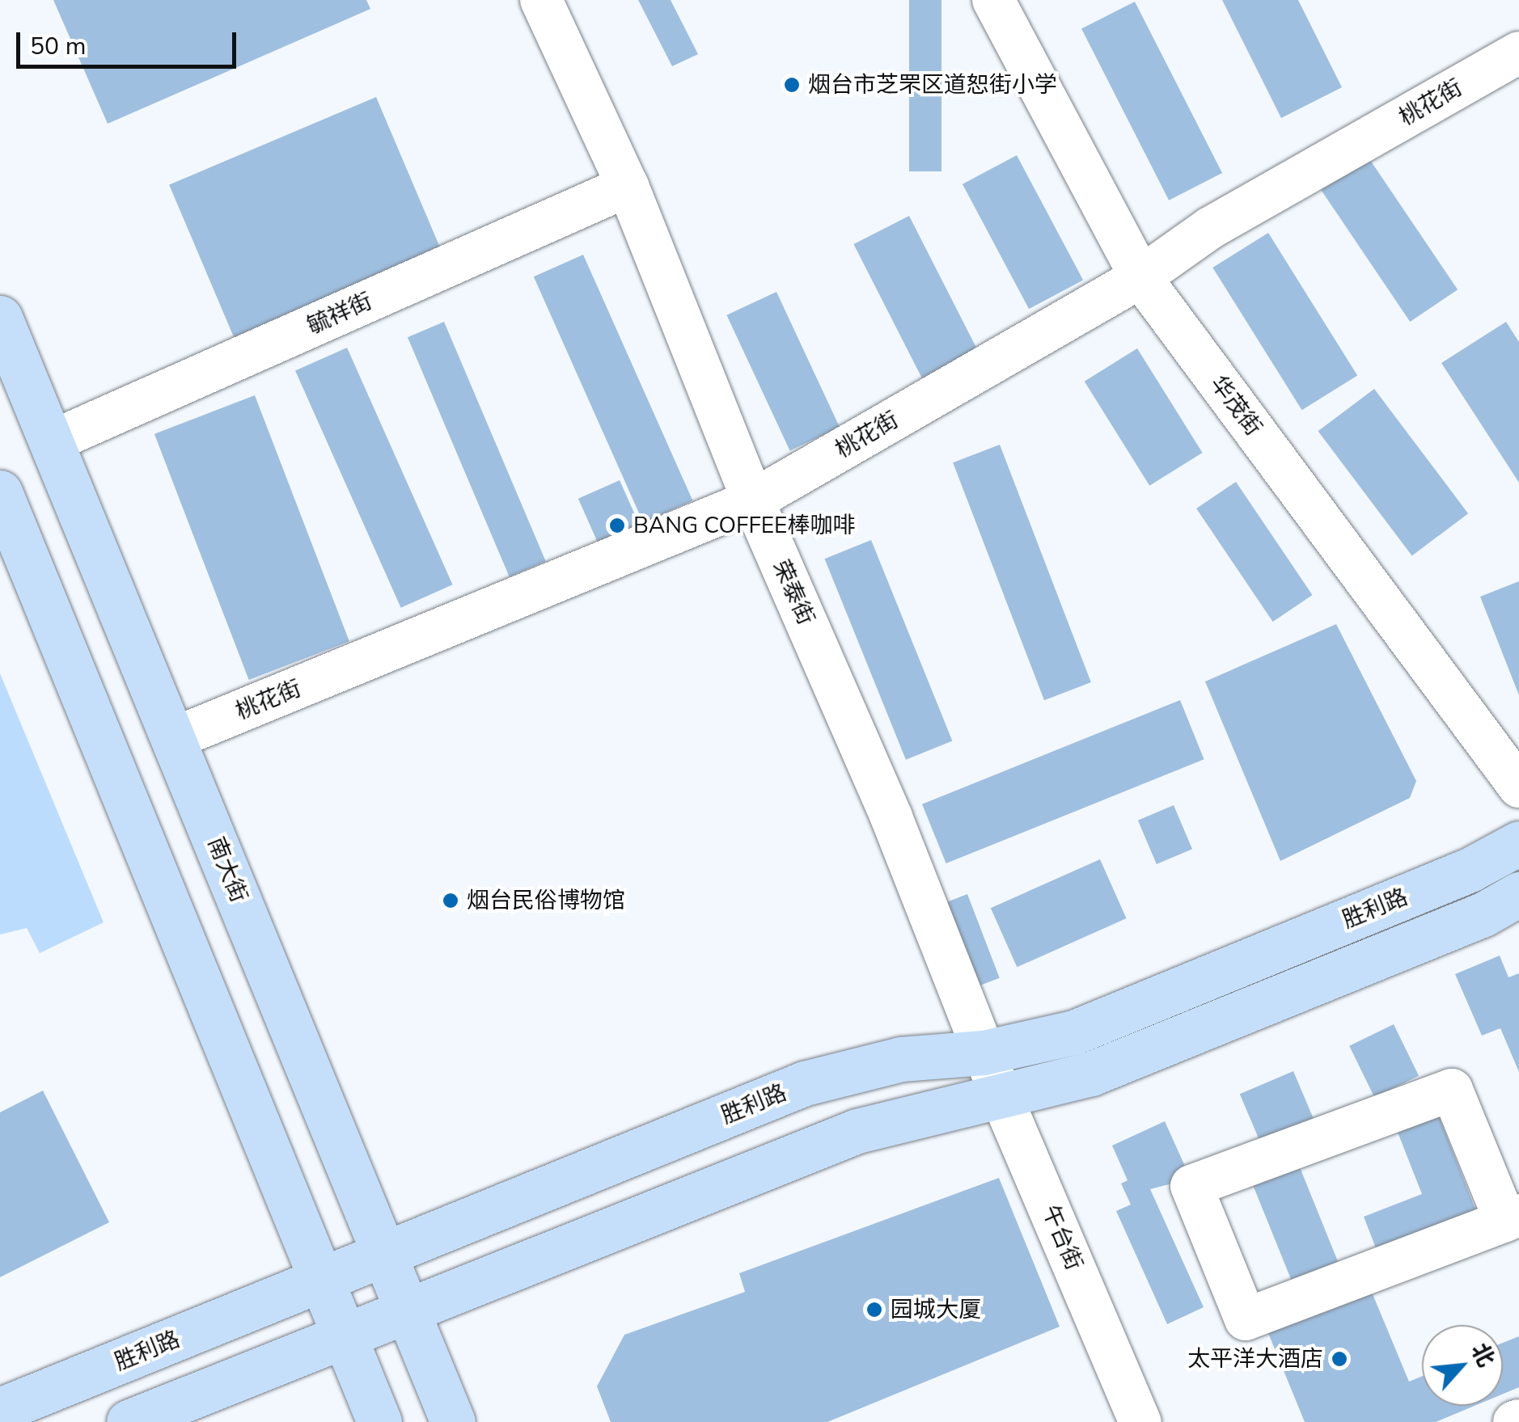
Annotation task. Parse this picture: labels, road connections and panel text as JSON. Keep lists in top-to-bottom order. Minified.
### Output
{"streets":{"main road":["南大街","胜利路"],"street":["桃花街","毓祥街","华茂街","荣泰街","午台街"]},"crossings":[["桃花街","华茂街"],["桃花街","荣泰街"],["桃花街","南大街"],["毓祥街","荣泰街"],["毓祥街","南大街"],["荣泰街","胜利路"],["荣泰街","午台街"],["南大街","胜利路"],["胜利路","午台街"]],"places":["烟台市芝罘区道恕街小学","BANG COFFEE棒咖啡","烟台民俗博物馆","园城大厦","太平洋大酒店"],"scale_bar":"50 m","north":"top right"}
